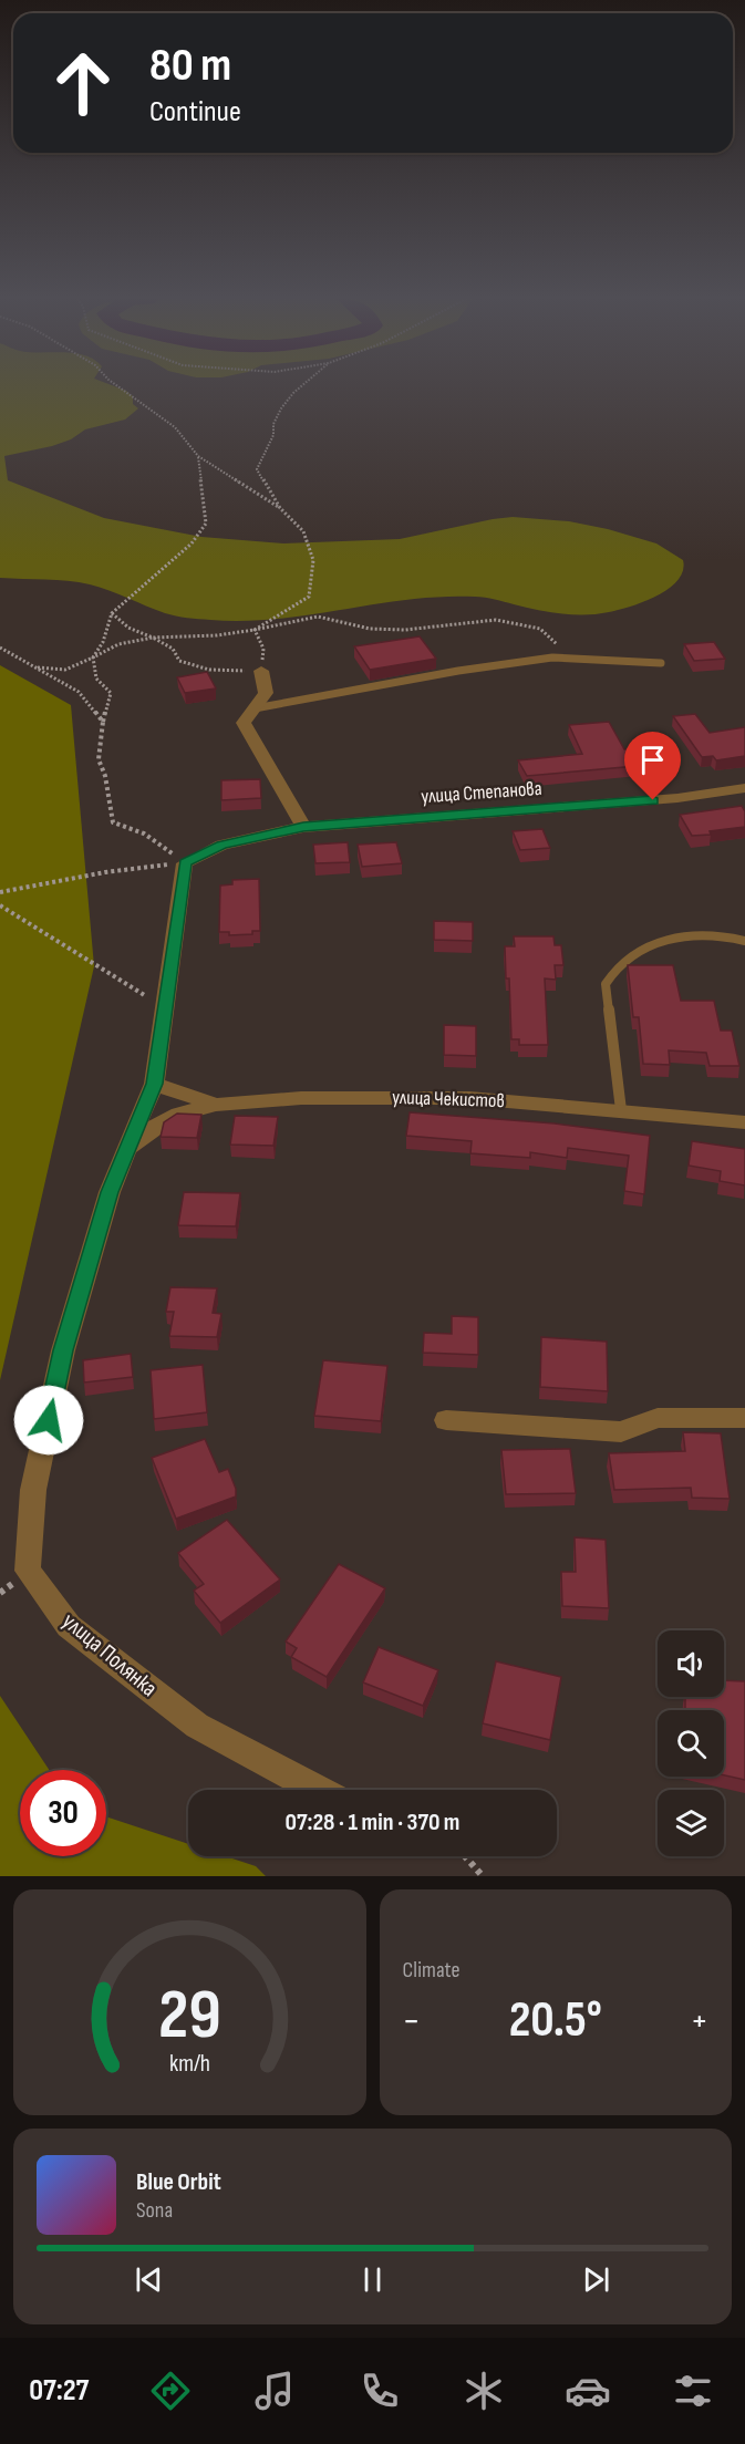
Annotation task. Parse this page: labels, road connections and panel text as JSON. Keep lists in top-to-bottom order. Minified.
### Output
{"streets":{"street":["улица Степанова","улица Чекистов","улица Полянка"]},"crossings":[["улица Степанова","улица Полянка"],["улица Чекистов","улица Полянка"]],"page":{"turn":["80 m","Continue"],"limit":"30","trip":"07:28 · 1 min · 370 m","tile":"Climate","heat":["−","20.5°","+"],"song":["Blue Orbit","Sona"],"tabs":"07:27","gauge":["29","km/h"]}}
